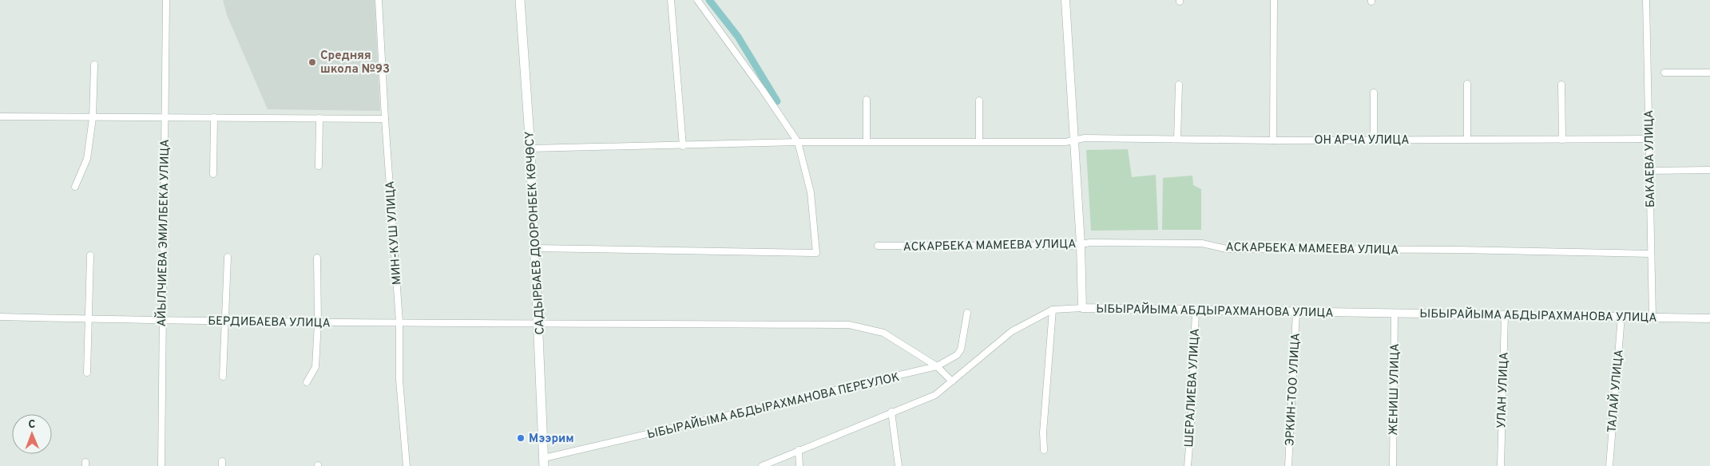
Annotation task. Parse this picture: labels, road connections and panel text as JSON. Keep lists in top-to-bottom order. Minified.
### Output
{"streets":{"main road":["САДЫРБАЕВ ДООРОНБЕК КӨЧӨСҮ"],"street":["ОН АРЧА УЛИЦА","БАКАЕВА УЛИЦА","АЙЫЛЧИЕВА ЭМИЛБЕКА УЛИЦА","МИН-КУШ УЛИЦА","АСКАРБЕКА МАМЕЕВА УЛИЦА","ЫБЫРАЙЫМА АБДЫРАХМАНОВА УЛИЦА","БЕРДИБАЕВА УЛИЦА","ШЕРАЛИЕВА УЛИЦА","ЭРКИН-ТОО УЛИЦА","ЖЕНИШ УЛИЦА","УЛАН УЛИЦА","ТАЛАЙ УЛИЦА","ЫБЫРАЙЫМА АБДЫРАХМАНОВА ПЕРЕУЛОК"]},"crossings":[["ОН АРЧА УЛИЦА","БАКАЕВА УЛИЦА"],["ОН АРЧА УЛИЦА","САДЫРБАЕВ ДООРОНБЕК КӨЧӨСҮ"],["БАКАЕВА УЛИЦА","АСКАРБЕКА МАМЕЕВА УЛИЦА"],["БАКАЕВА УЛИЦА","ЫБЫРАЙЫМА АБДЫРАХМАНОВА УЛИЦА"],["АЙЫЛЧИЕВА ЭМИЛБЕКА УЛИЦА","БЕРДИБАЕВА УЛИЦА"],["МИН-КУШ УЛИЦА","БЕРДИБАЕВА УЛИЦА"],["САДЫРБАЕВ ДООРОНБЕК КӨЧӨСҮ","БЕРДИБАЕВА УЛИЦА"],["САДЫРБАЕВ ДООРОНБЕК КӨЧӨСҮ","ЫБЫРАЙЫМА АБДЫРАХМАНОВА ПЕРЕУЛОК"],["ЫБЫРАЙЫМА АБДЫРАХМАНОВА УЛИЦА","БЕРДИБАЕВА УЛИЦА"],["ЫБЫРАЙЫМА АБДЫРАХМАНОВА УЛИЦА","ШЕРАЛИЕВА УЛИЦА"],["ЫБЫРАЙЫМА АБДЫРАХМАНОВА УЛИЦА","ЭРКИН-ТОО УЛИЦА"],["ЫБЫРАЙЫМА АБДЫРАХМАНОВА УЛИЦА","ЖЕНИШ УЛИЦА"],["ЫБЫРАЙЫМА АБДЫРАХМАНОВА УЛИЦА","УЛАН УЛИЦА"],["ЫБЫРАЙЫМА АБДЫРАХМАНОВА УЛИЦА","ТАЛАЙ УЛИЦА"],["БЕРДИБАЕВА УЛИЦА","ЫБЫРАЙЫМА АБДЫРАХМАНОВА ПЕРЕУЛОК"]],"places":["Средняя школа №93","Мээрим"],"north":"top"}
